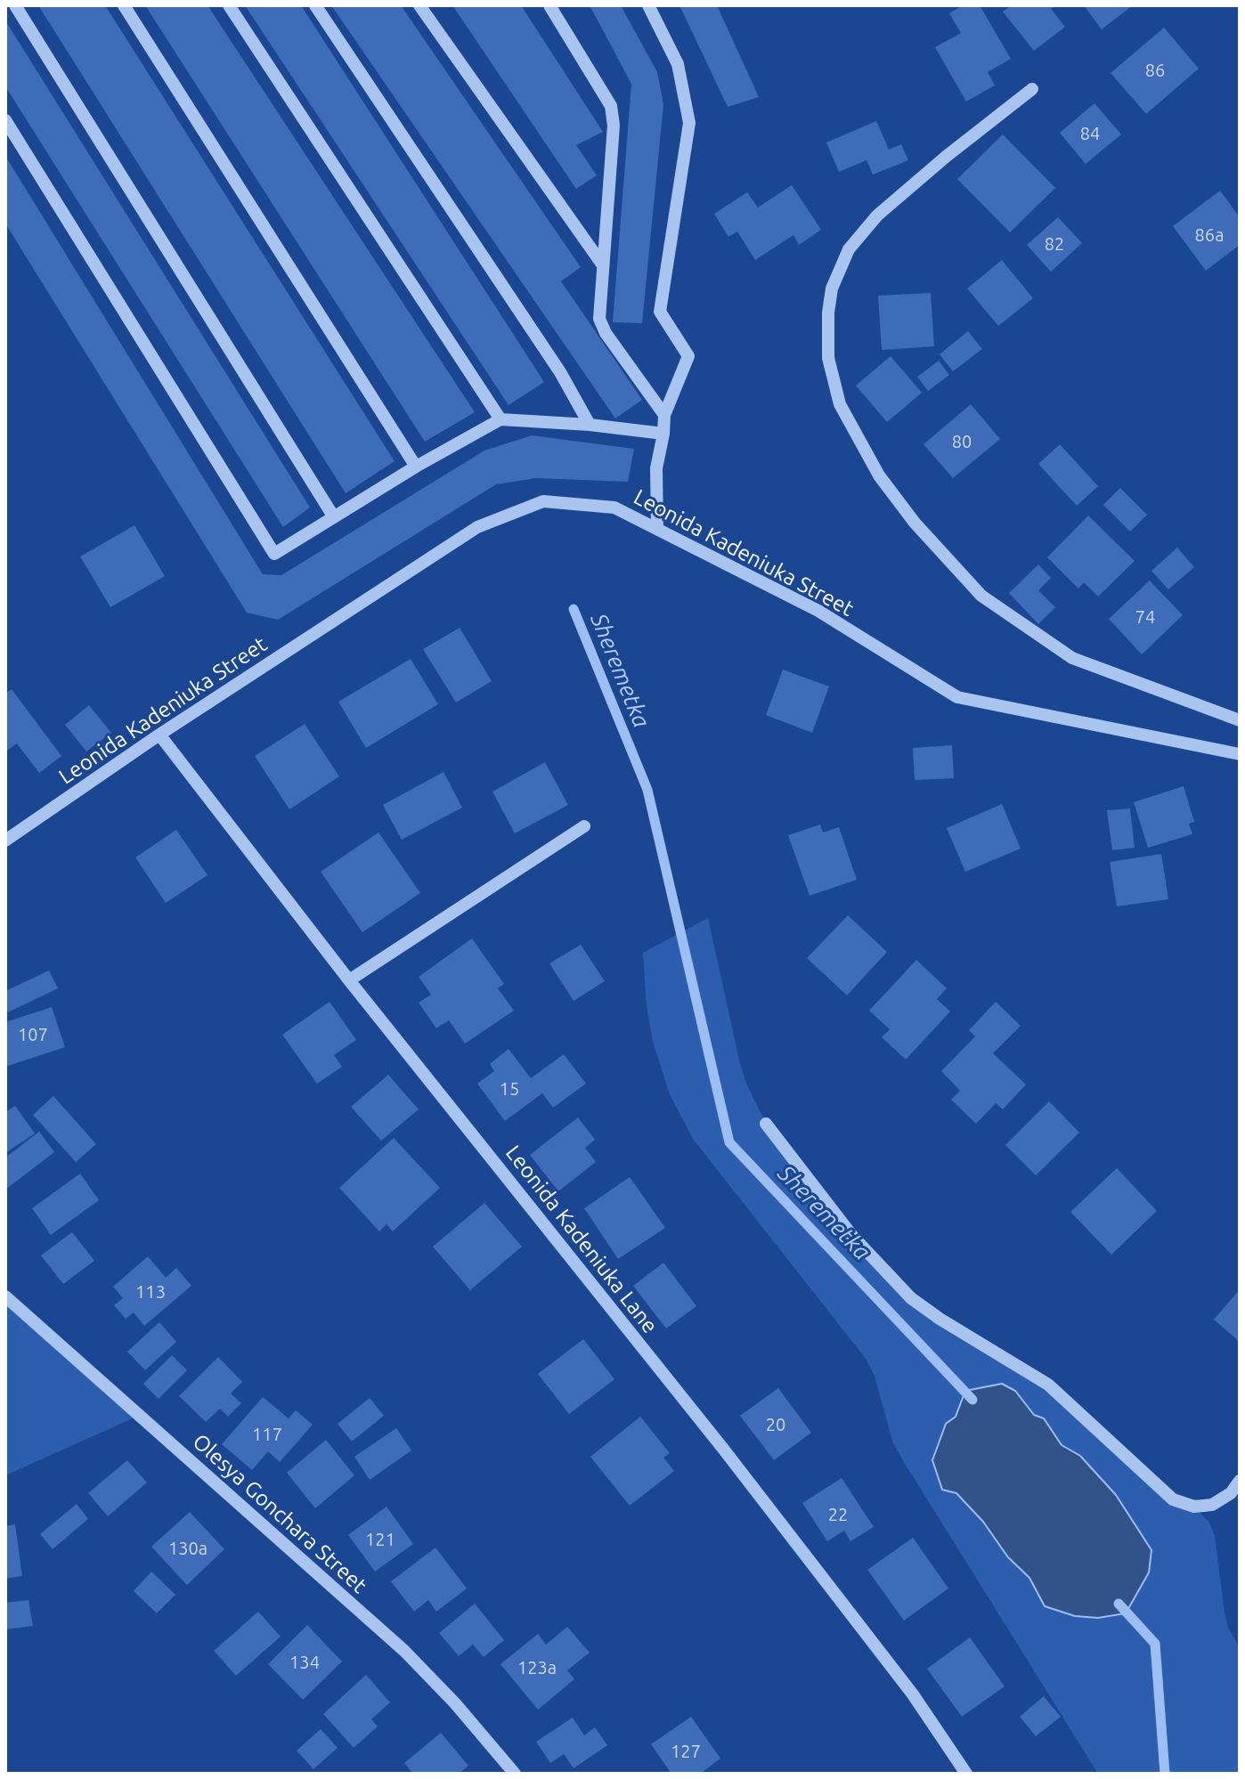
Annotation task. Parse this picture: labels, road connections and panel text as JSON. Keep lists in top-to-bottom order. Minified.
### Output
{"streets":{"street":["Leonida Kadeniuka Street","Leonida Kadeniuka Lane","Olesya Gonchara Street"]},"crossings":[["Leonida Kadeniuka Street","Leonida Kadeniuka Lane"]],"water":["Sheremetka"],"house_numbers":["86","84","86а","82","80","74","107","15","113","20","117","22","121","130а","134","123а","127"]}
